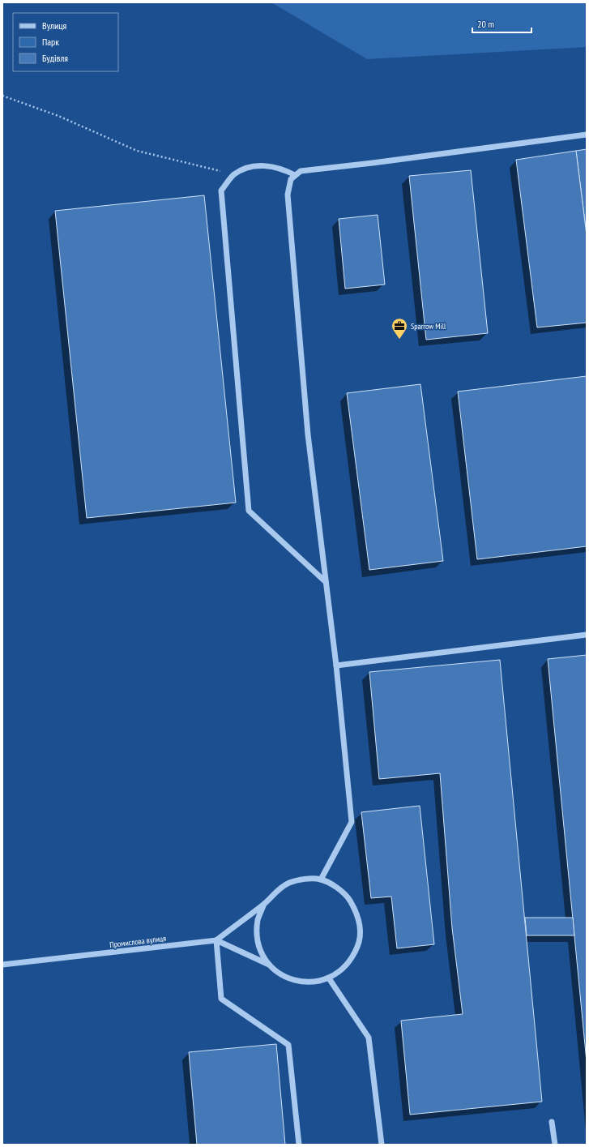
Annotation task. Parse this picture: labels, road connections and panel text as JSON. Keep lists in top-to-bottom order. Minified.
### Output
{"streets":{"street":["Промислова вулиця"]},"places":{"office":["Sparrow Mill"]},"legend":["Вулиця","Парк","Будівля"],"scale_bar":"20 m"}
